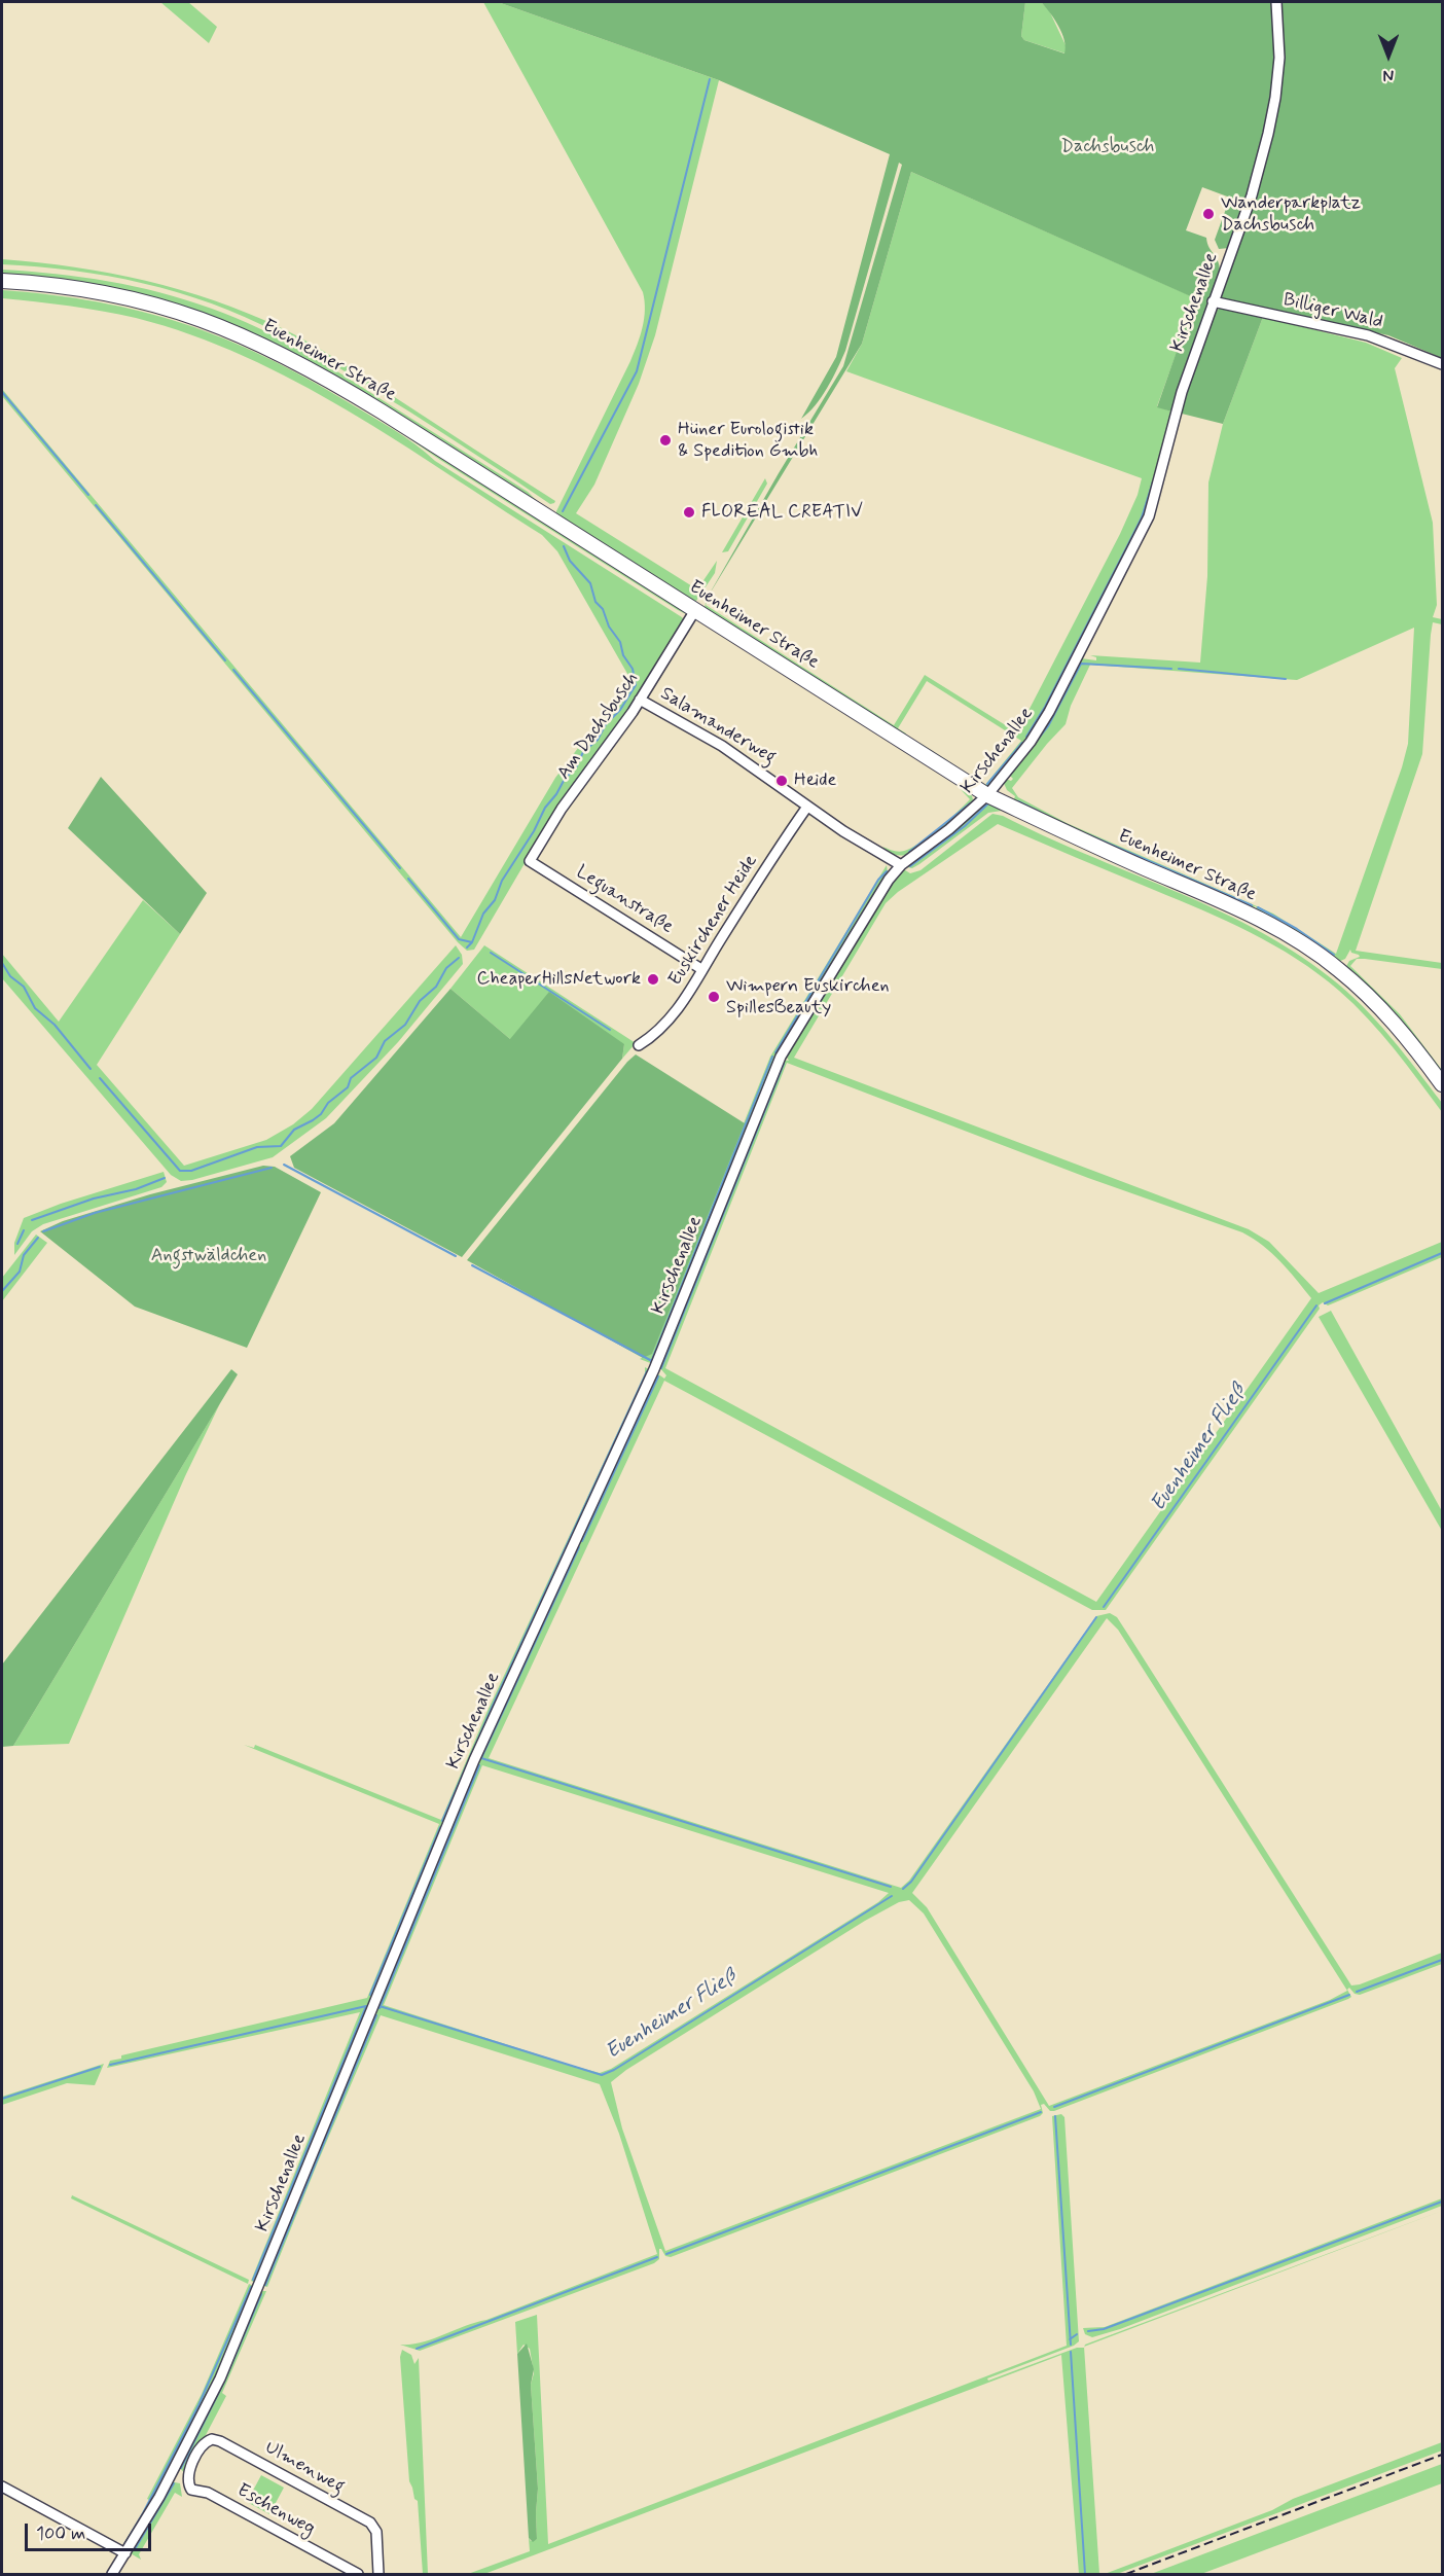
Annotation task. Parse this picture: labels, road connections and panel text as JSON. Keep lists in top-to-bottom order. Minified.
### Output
{"streets":{"main road":["Euenheimer Straße"],"street":["Kirschenallee","Billiger Wald","Am Dachsbusch","Salamanderweg","Leguanstraße","Euskirchener Heide","Ulmenweg","Eschenweg"]},"crossings":[["Kirschenallee","Billiger Wald"],["Kirschenallee","Euenheimer Straße"],["Kirschenallee","Salamanderweg"],["Euenheimer Straße","Am Dachsbusch"],["Am Dachsbusch","Salamanderweg"],["Am Dachsbusch","Leguanstraße"],["Salamanderweg","Euskirchener Heide"],["Leguanstraße","Euskirchener Heide"],["Ulmenweg","Eschenweg"]],"water":["Euenheimer Fließ"],"parks":["Dachsbusch","Angstwäldchen"],"places":["Wanderparkplatz Dachsbusch","Hüner Eurologistik & Spedition Gmbh","FLOREAL CREATIV","Heide","CheaperHillsNetwork","Wimpern Euskirchen SpillesBeauty"],"scale_bar":"100 m","north":"bottom"}
